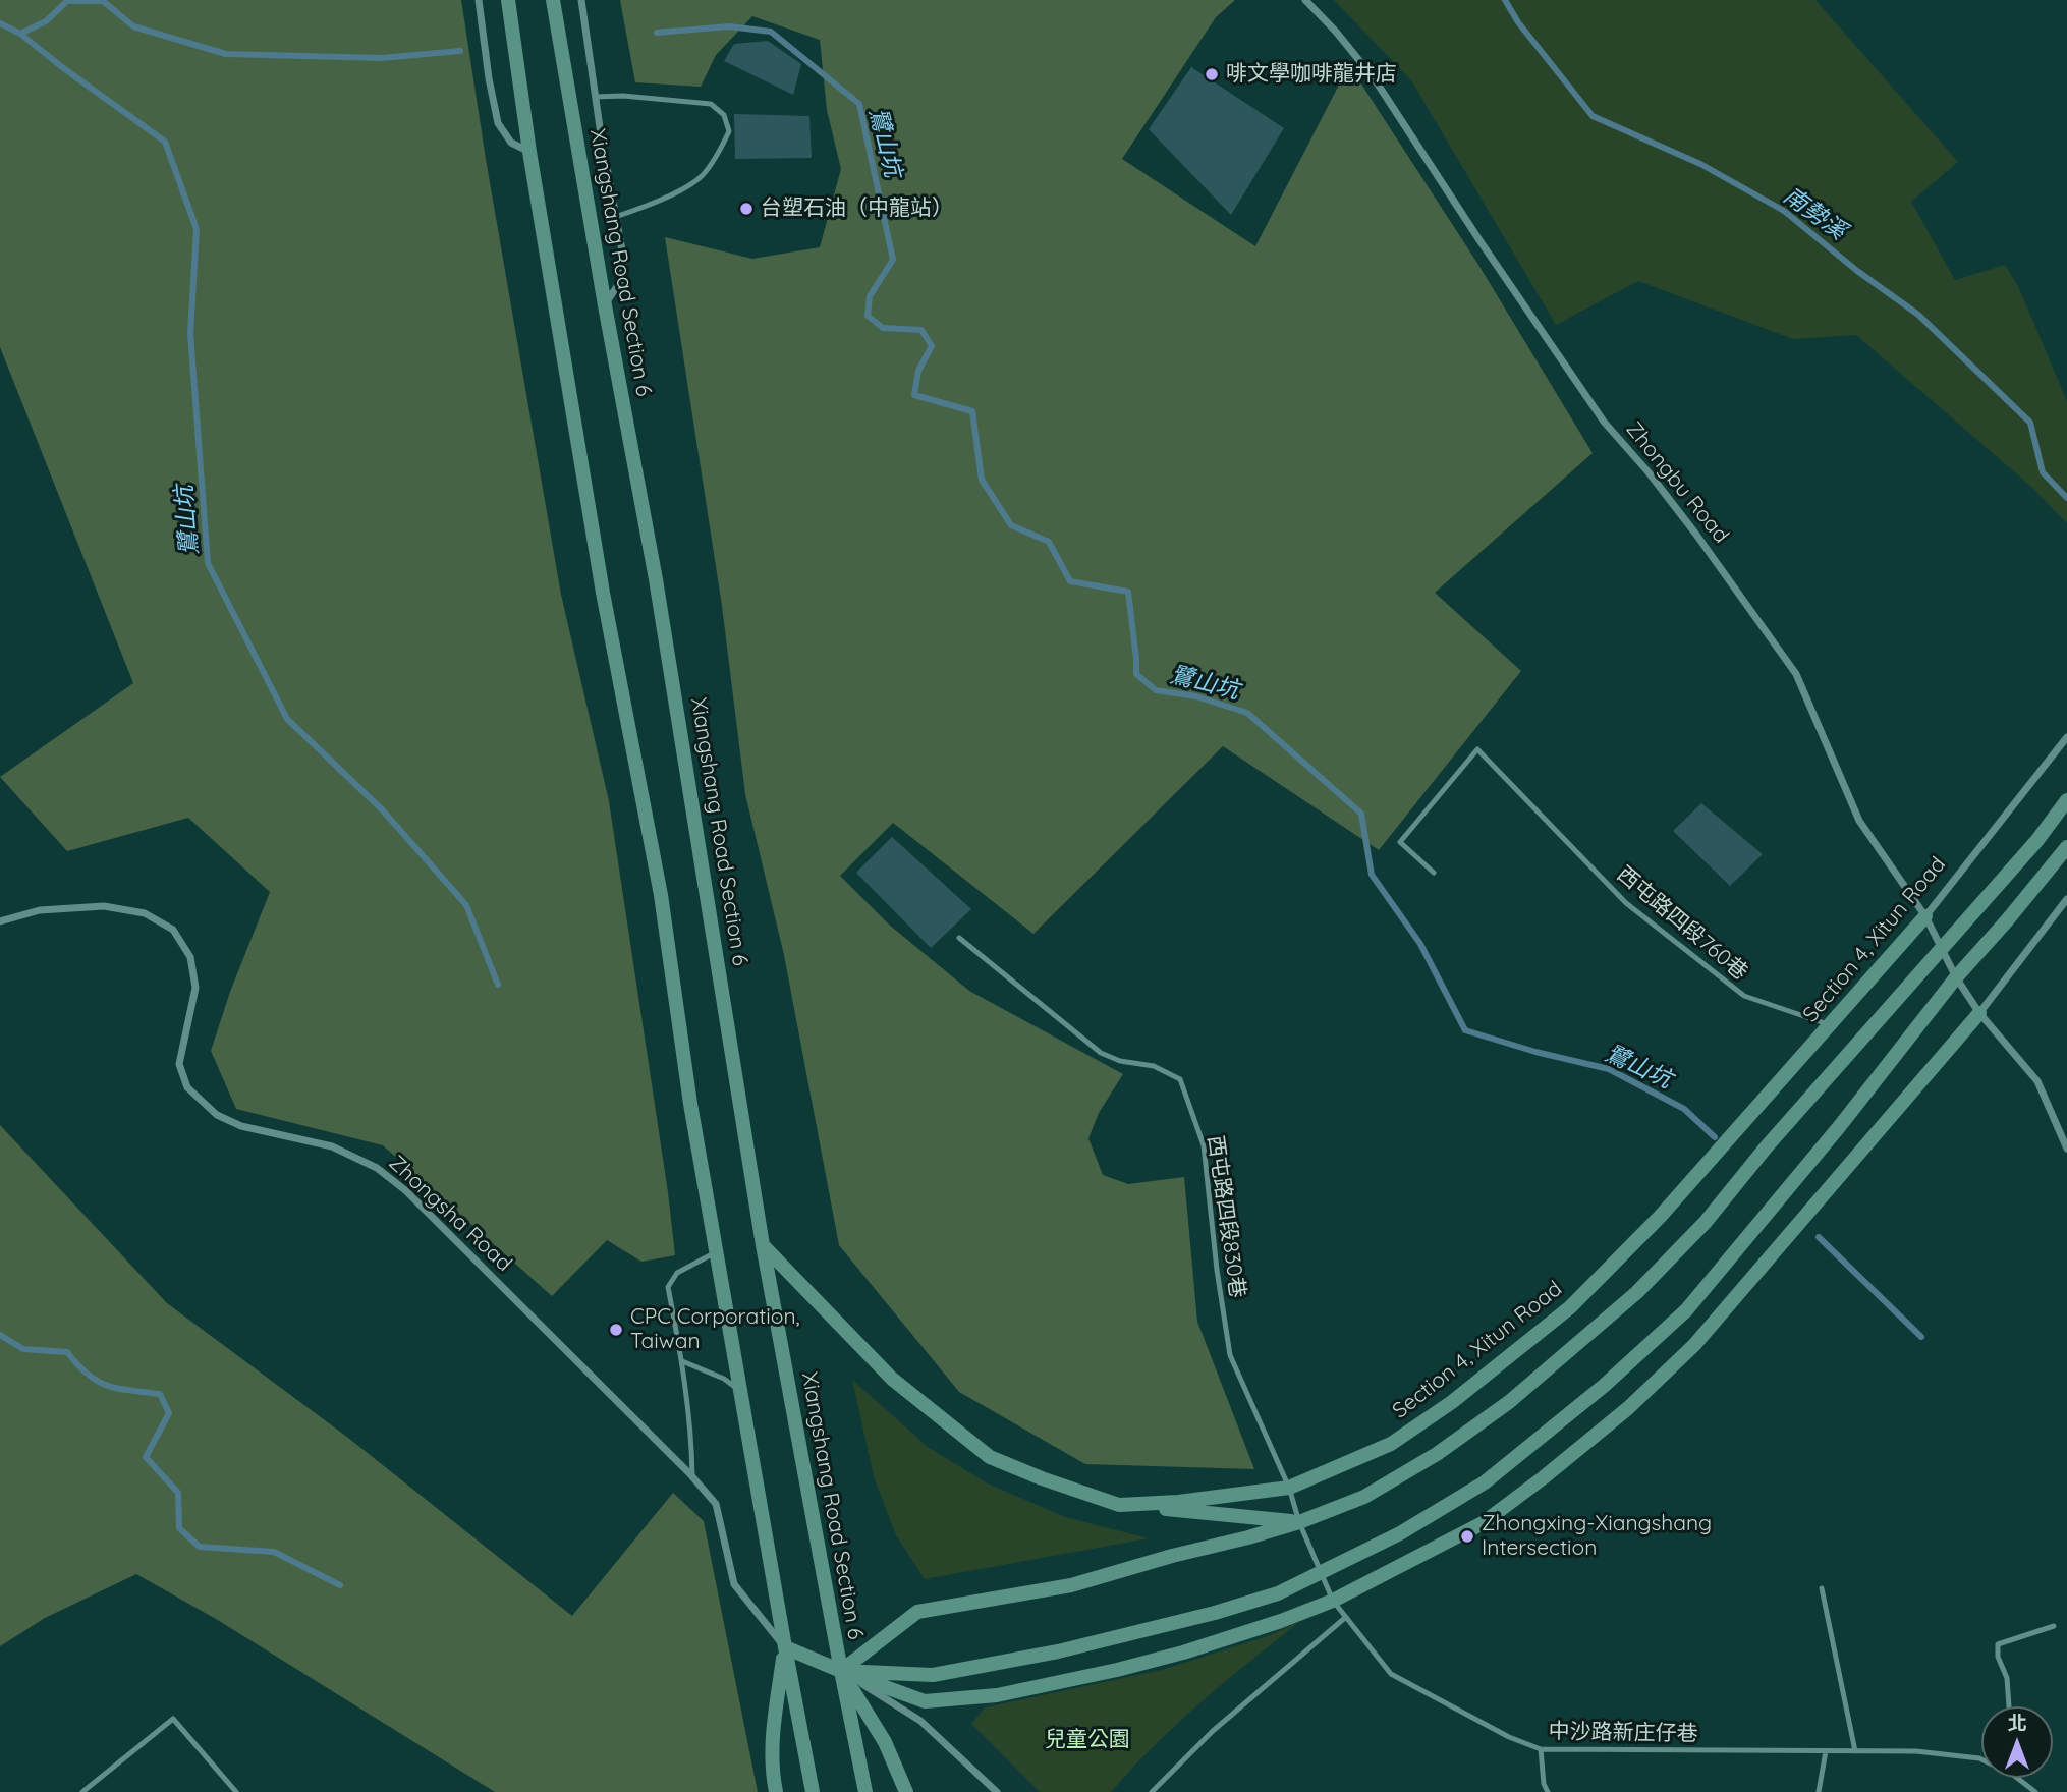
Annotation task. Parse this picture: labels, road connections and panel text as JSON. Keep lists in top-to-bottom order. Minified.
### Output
{"streets":{"street":["Xiangshang Road Section 6","Zhongbu Road","Section 4, Xitun Road","Zhongsha Road"],"lane":["西屯路四段760巷","西屯路四段830巷","中沙路新庄仔巷"]},"crossings":[["Xiangshang Road Section 6","Section 4, Xitun Road"],["Zhongbu Road","Section 4, Xitun Road"],["西屯路四段760巷","Section 4, Xitun Road"],["Section 4, Xitun Road","西屯路四段830巷"],["Section 4, Xitun Road","中沙路新庄仔巷"],["西屯路四段830巷","中沙路新庄仔巷"]],"water":["鷺山坑","南勢溪"],"parks":["兒童公園"],"places":["啡文學咖啡龍井店","台塑石油（中龍站）","CPC Corporation, Taiwan","Zhongxing-Xiangshang Intersection"],"north":"top"}
